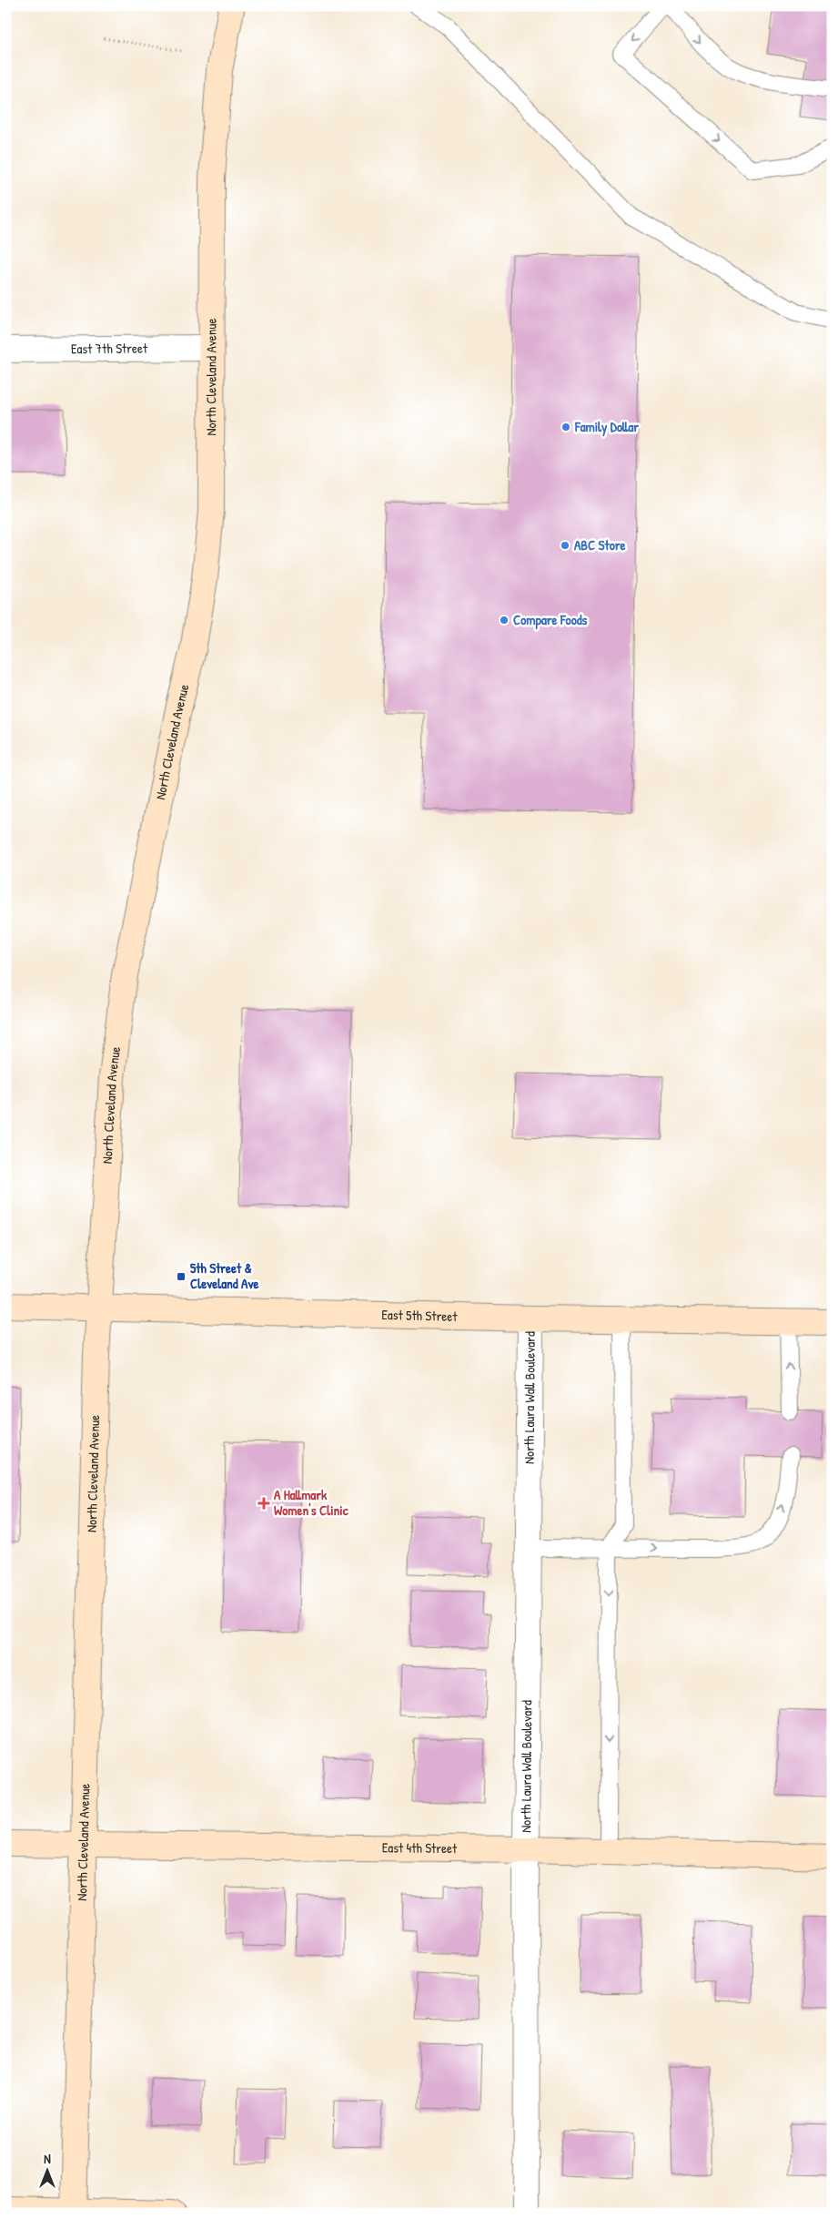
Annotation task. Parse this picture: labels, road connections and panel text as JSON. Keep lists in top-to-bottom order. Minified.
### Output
{"streets":{"street":["East 7th Street","North Cleveland Avenue","East 5th Street","North Laura Wall Boulevard","East 4th Street"]},"crossings":[["East 7th Street","North Cleveland Avenue"],["North Cleveland Avenue","East 5th Street"],["North Cleveland Avenue","East 4th Street"],["East 5th Street","North Laura Wall Boulevard"],["North Laura Wall Boulevard","East 4th Street"]],"places":{"other":["Family Dollar","ABC Store","Compare Foods"],"transit":["5th Street & Cleveland Ave"],"health":["A Hallmark Women's Clinic"]},"north":"top"}
